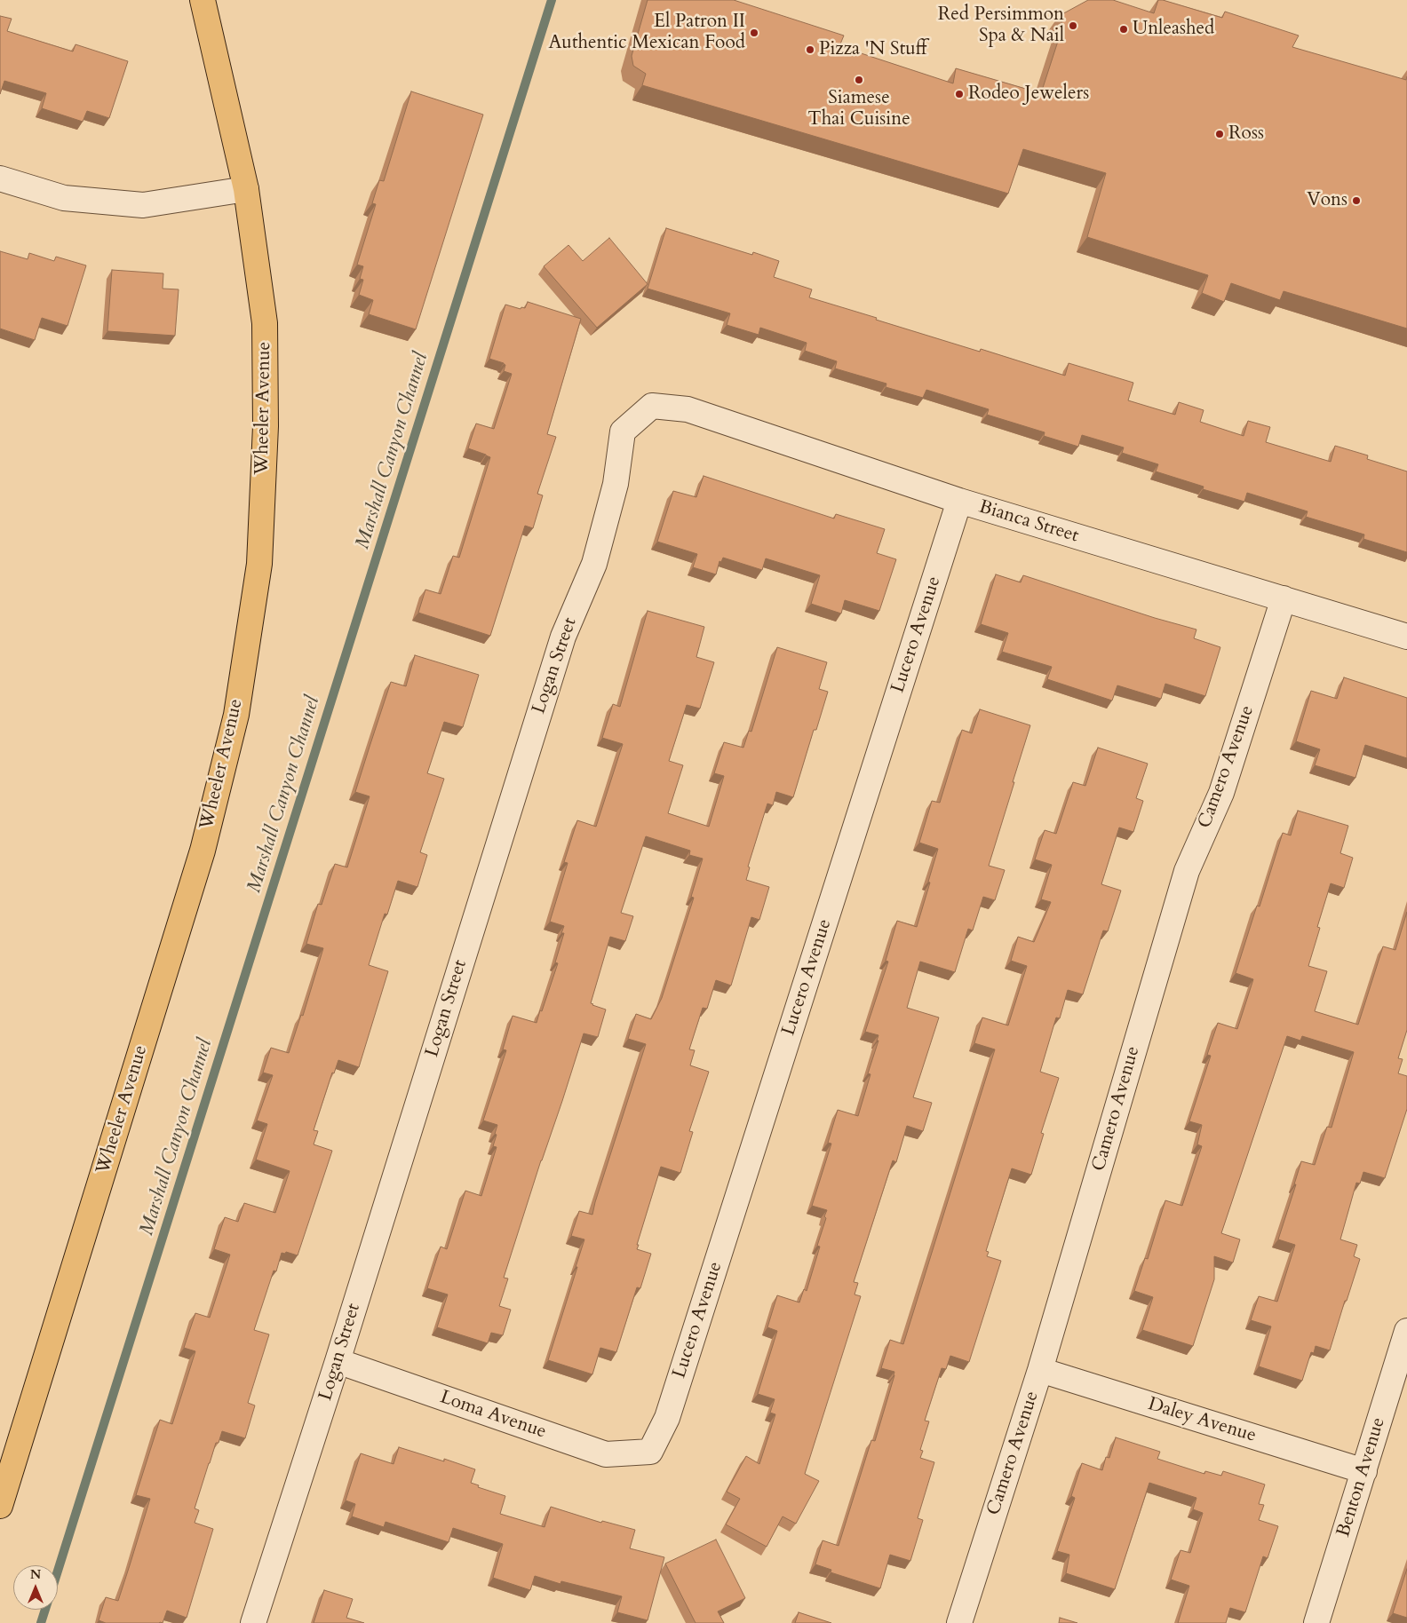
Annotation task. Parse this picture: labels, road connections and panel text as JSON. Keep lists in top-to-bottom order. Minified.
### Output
{"streets":{"main road":["Wheeler Avenue"],"street":["Bianca Street","Lucero Avenue","Logan Street","Camero Avenue","Loma Avenue","Daley Avenue","Benton Avenue"]},"crossings":[["Bianca Street","Lucero Avenue"],["Bianca Street","Logan Street"],["Bianca Street","Camero Avenue"],["Lucero Avenue","Loma Avenue"],["Logan Street","Loma Avenue"],["Camero Avenue","Daley Avenue"],["Daley Avenue","Benton Avenue"]],"water":["Marshall Canyon Channel"],"places":["Red Persimmon Spa & Nail","Unleashed","El Patron II Authentic Mexican Food","Pizza 'N Stuff","Siamese Thai Cuisine","Rodeo Jewelers","Ross","Vons"],"north":"top"}
